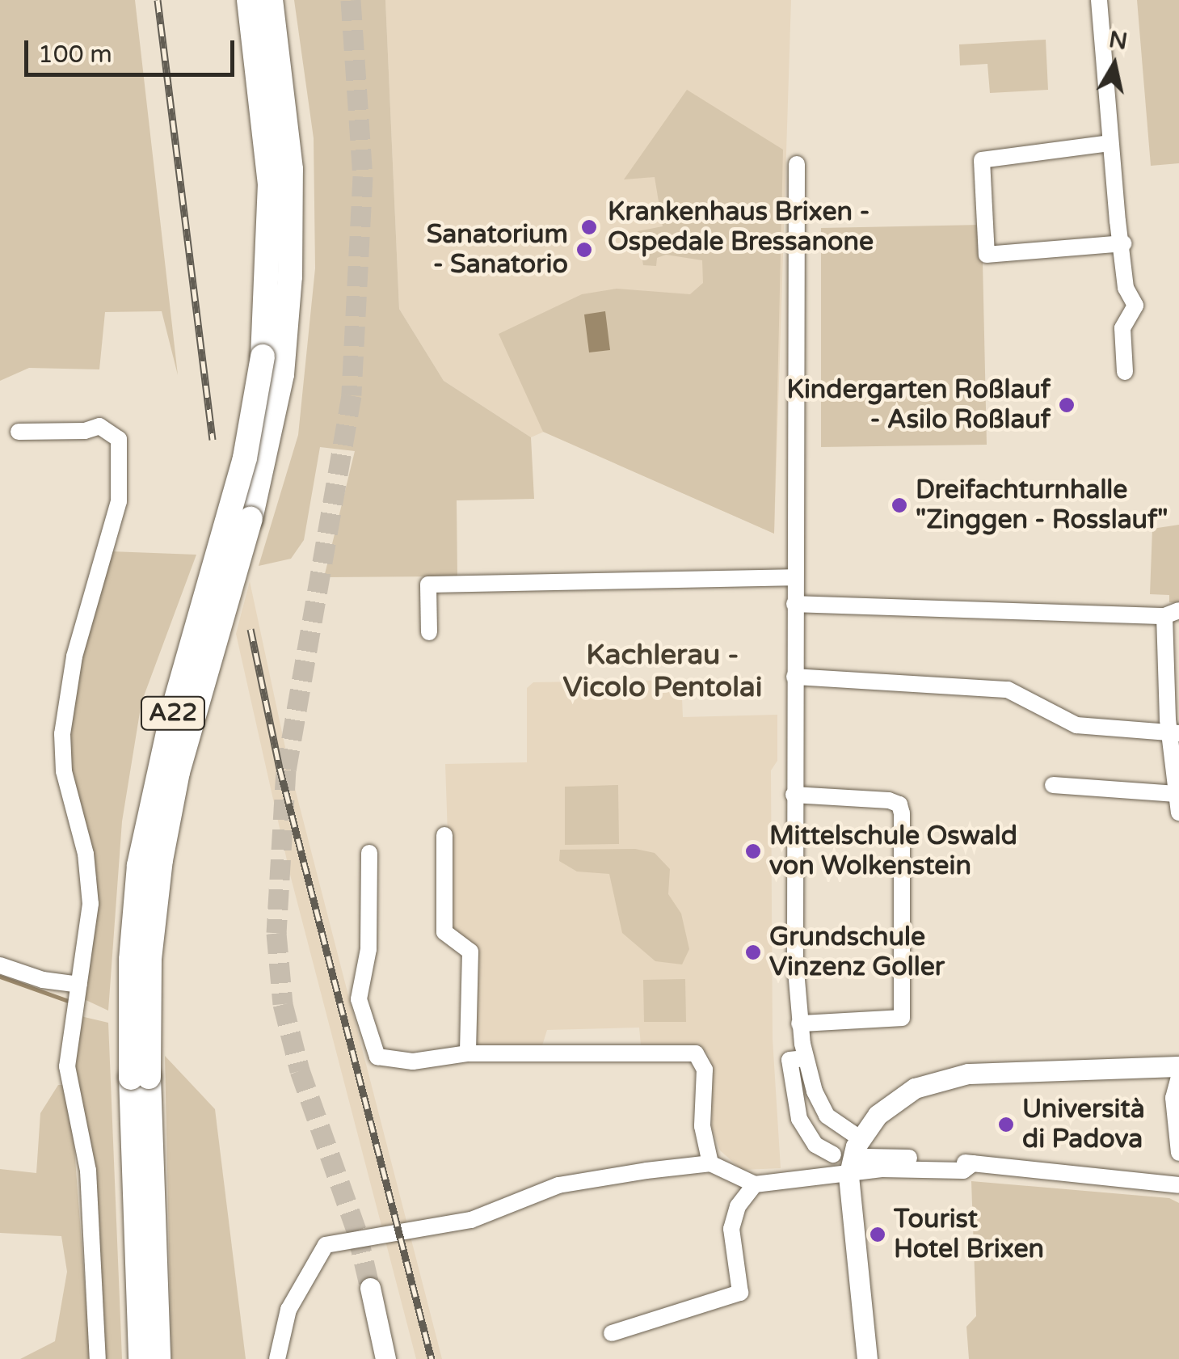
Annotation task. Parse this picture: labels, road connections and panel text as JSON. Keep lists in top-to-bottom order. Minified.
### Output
{"streets":{"highway":["A22"]},"districts":["Kachlerau - Vicolo Pentolai"],"places":["Krankenhaus Brixen - Ospedale Bressanone","Sanatorium - Sanatorio","Kindergarten Roßlauf - Asilo Roßlauf","Dreifachturnhalle \"Zinggen - Rosslauf\"","Mittelschule Oswald von Wolkenstein","Grundschule Vinzenz Goller","Università di Padova","Tourist Hotel Brixen"],"scale_bar":"100 m","north":"top"}
